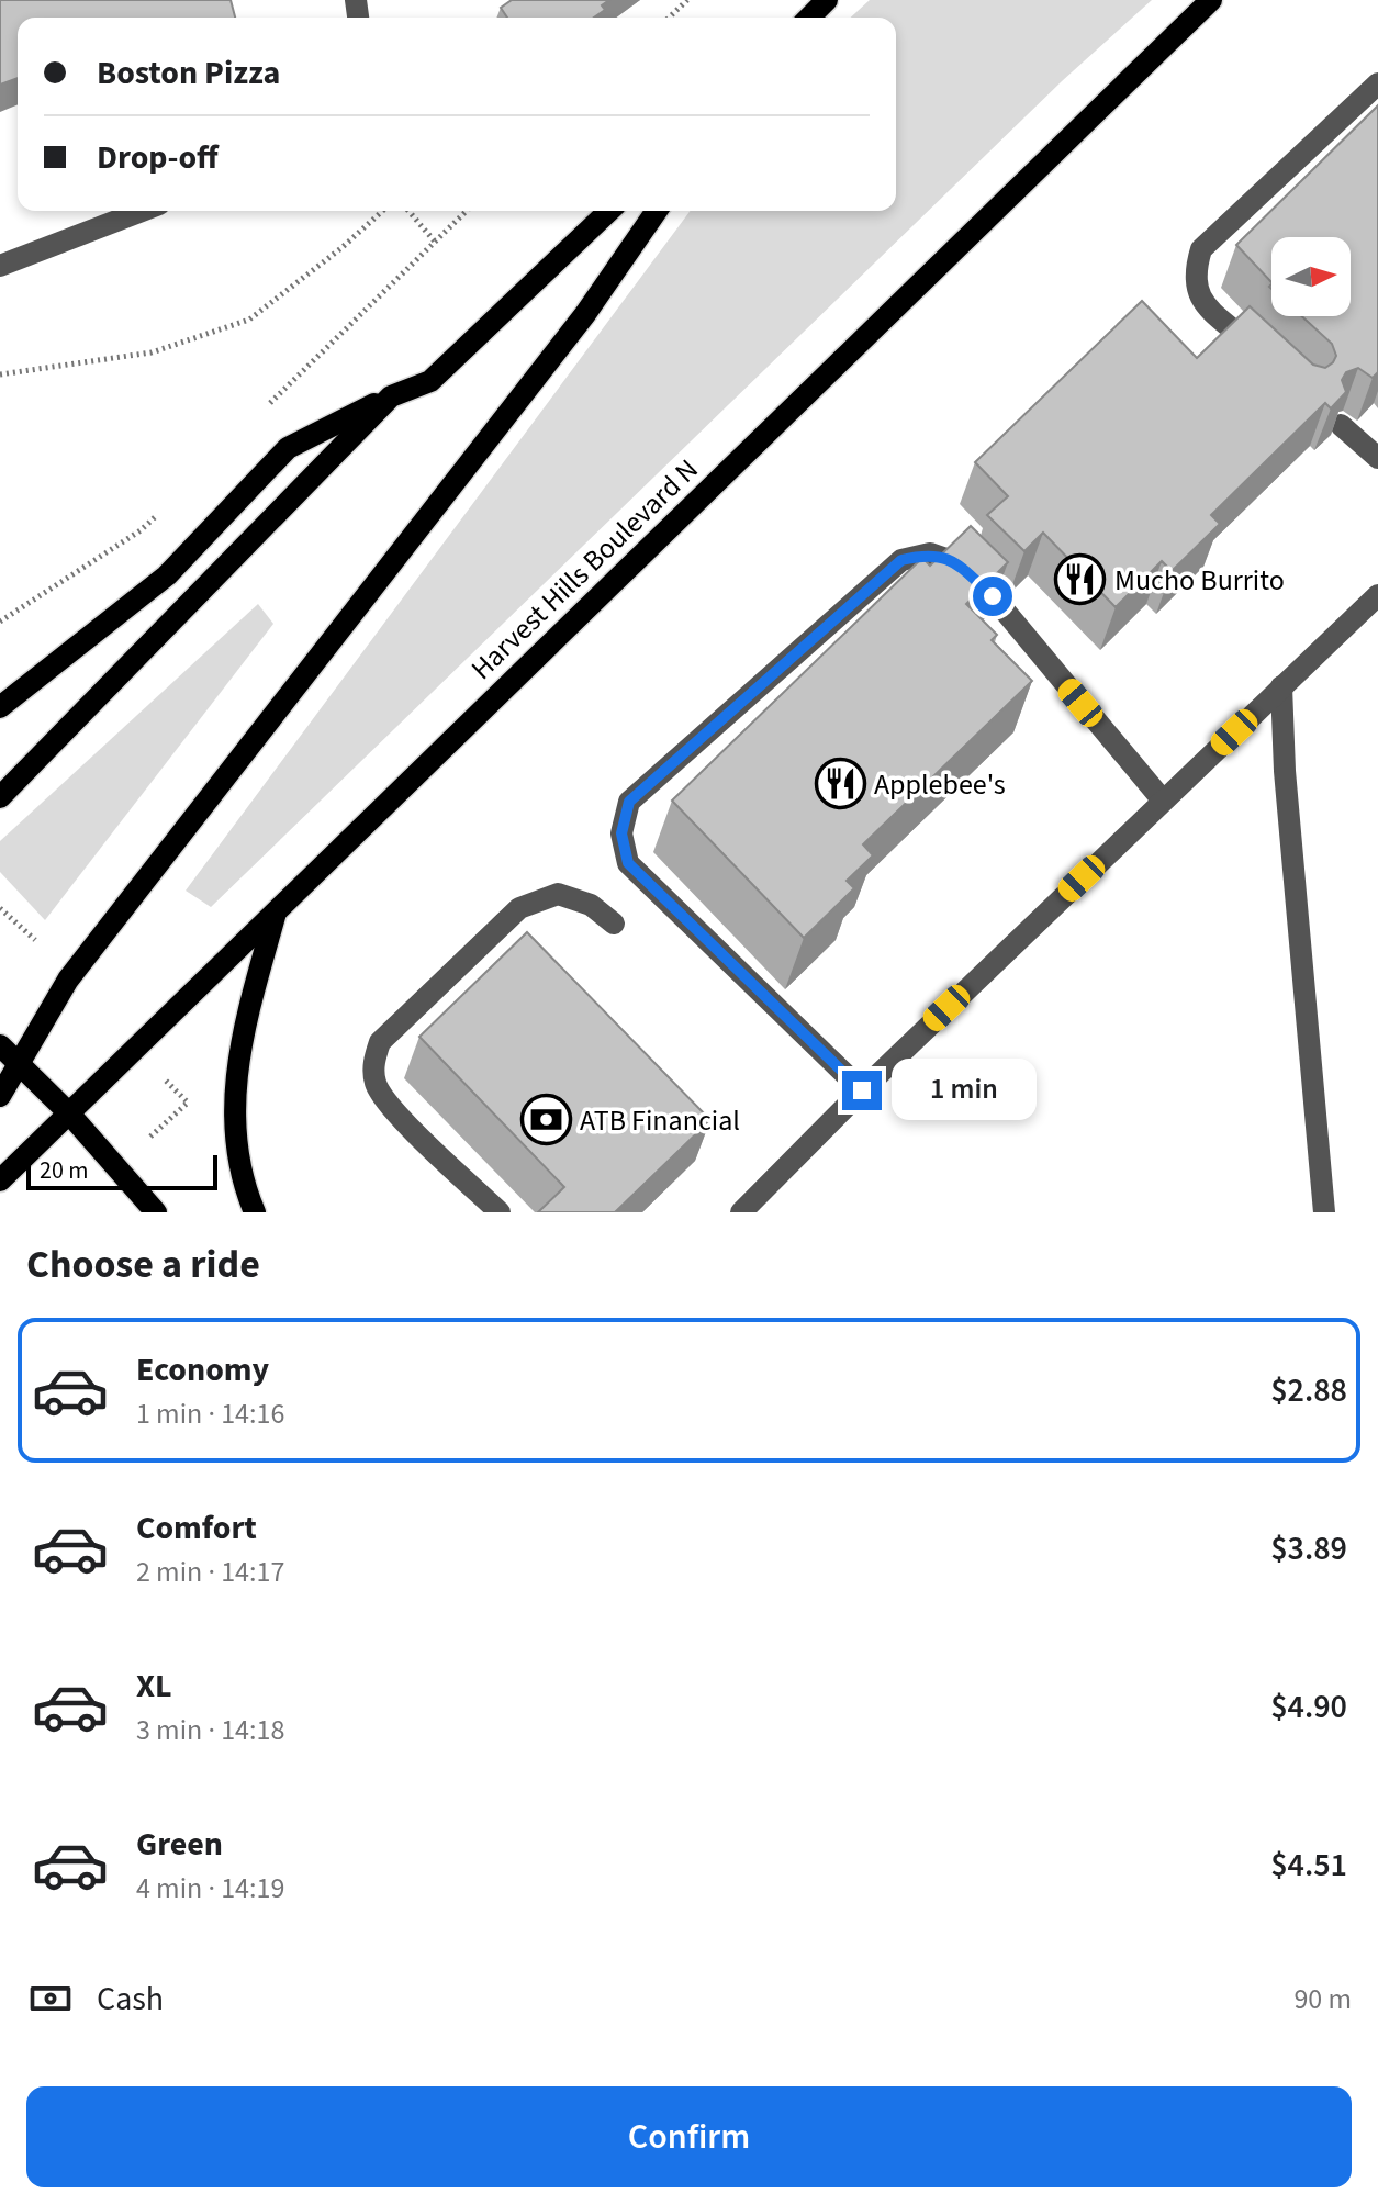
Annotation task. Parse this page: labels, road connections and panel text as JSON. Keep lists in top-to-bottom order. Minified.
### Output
{"streets":{"main road":["Harvest Hills Boulevard N"]},"places":{"restaurant":["Mucho Burrito","Applebee's"],"bank":["ATB Financial"]},"scale_bar":"20 m","north":"right","page":{"banner":["Boston Pizza","Drop-off"],"bubble":"1 min","scale":"20 m","heading":"Choose a ride","list":[{"name":"Economy","note":"1 min · 14:16","value":"$2.88"},{"name":"Comfort","note":"2 min · 14:17","value":"$3.89"},{"name":"XL","note":"3 min · 14:18","value":"$4.90"},{"name":"Green","note":"4 min · 14:19","value":"$4.51"}],"pay":["Cash","90 m"],"buttons":"Confirm"}}
